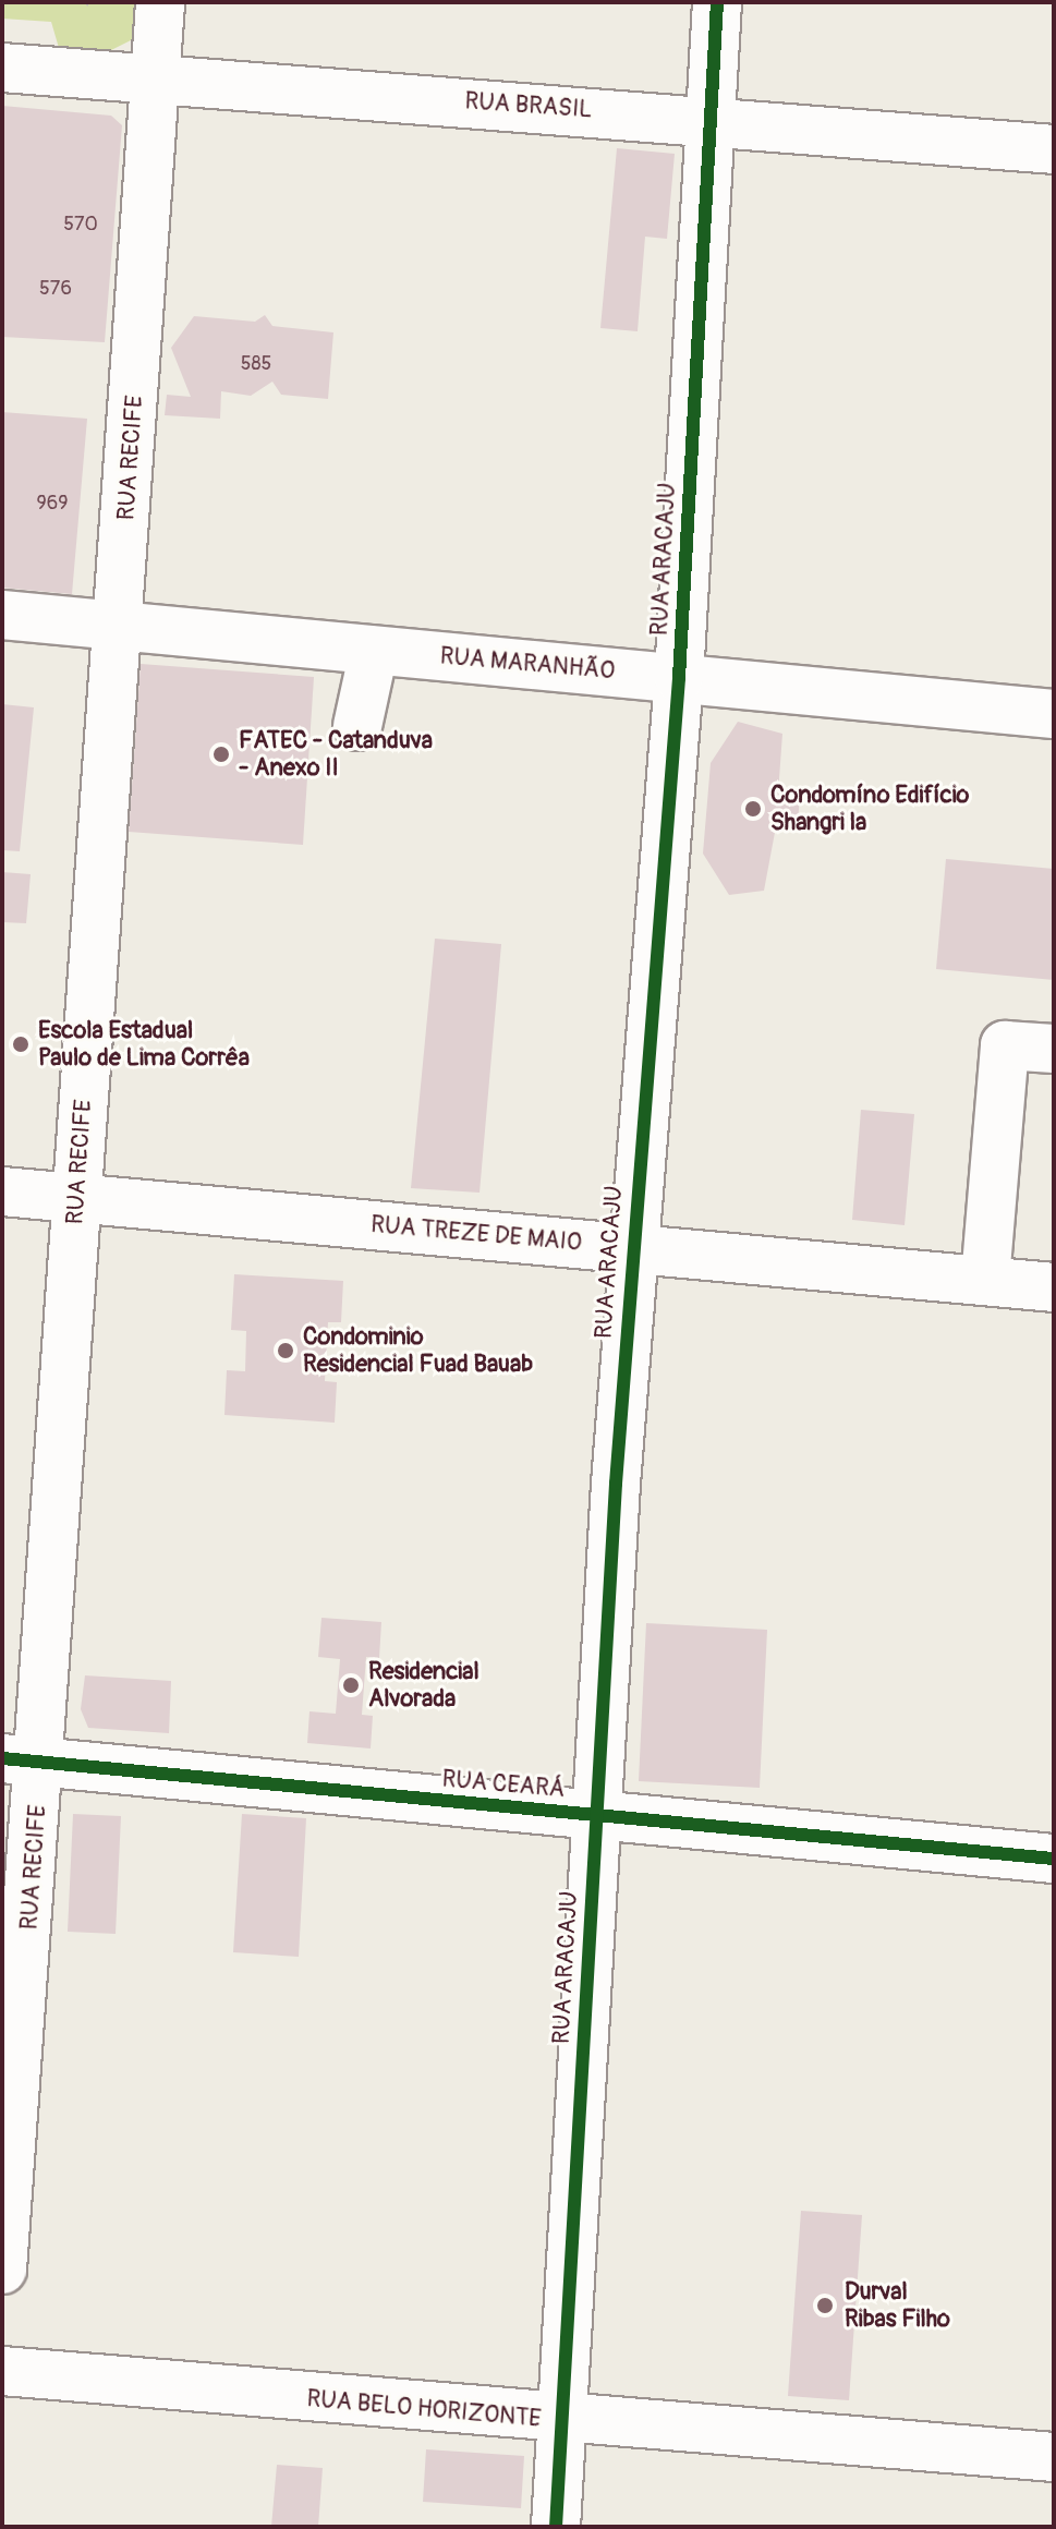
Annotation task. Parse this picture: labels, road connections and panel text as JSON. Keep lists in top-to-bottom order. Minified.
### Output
{"streets":{"street":["RUA BRASIL","RUA RECIFE","RUA ARACAJU","RUA MARANHÃO","RUA TREZE DE MAIO","RUA CEARÁ","RUA BELO HORIZONTE"]},"crossings":[["RUA BRASIL","RUA RECIFE"],["RUA BRASIL","RUA ARACAJU"],["RUA RECIFE","RUA MARANHÃO"],["RUA RECIFE","RUA TREZE DE MAIO"],["RUA RECIFE","RUA CEARÁ"],["RUA ARACAJU","RUA MARANHÃO"],["RUA ARACAJU","RUA TREZE DE MAIO"],["RUA ARACAJU","RUA CEARÁ"],["RUA ARACAJU","RUA BELO HORIZONTE"]],"places":["FATEC - Catanduva - Anexo II","Condomíno Edifício Shangri la","Escola Estadual Paulo de Lima Corrêa","Condominio Residencial Fuad Bauab","Residencial Alvorada","Durval Ribas Filho"],"house_numbers":["570","576","585","969"]}
